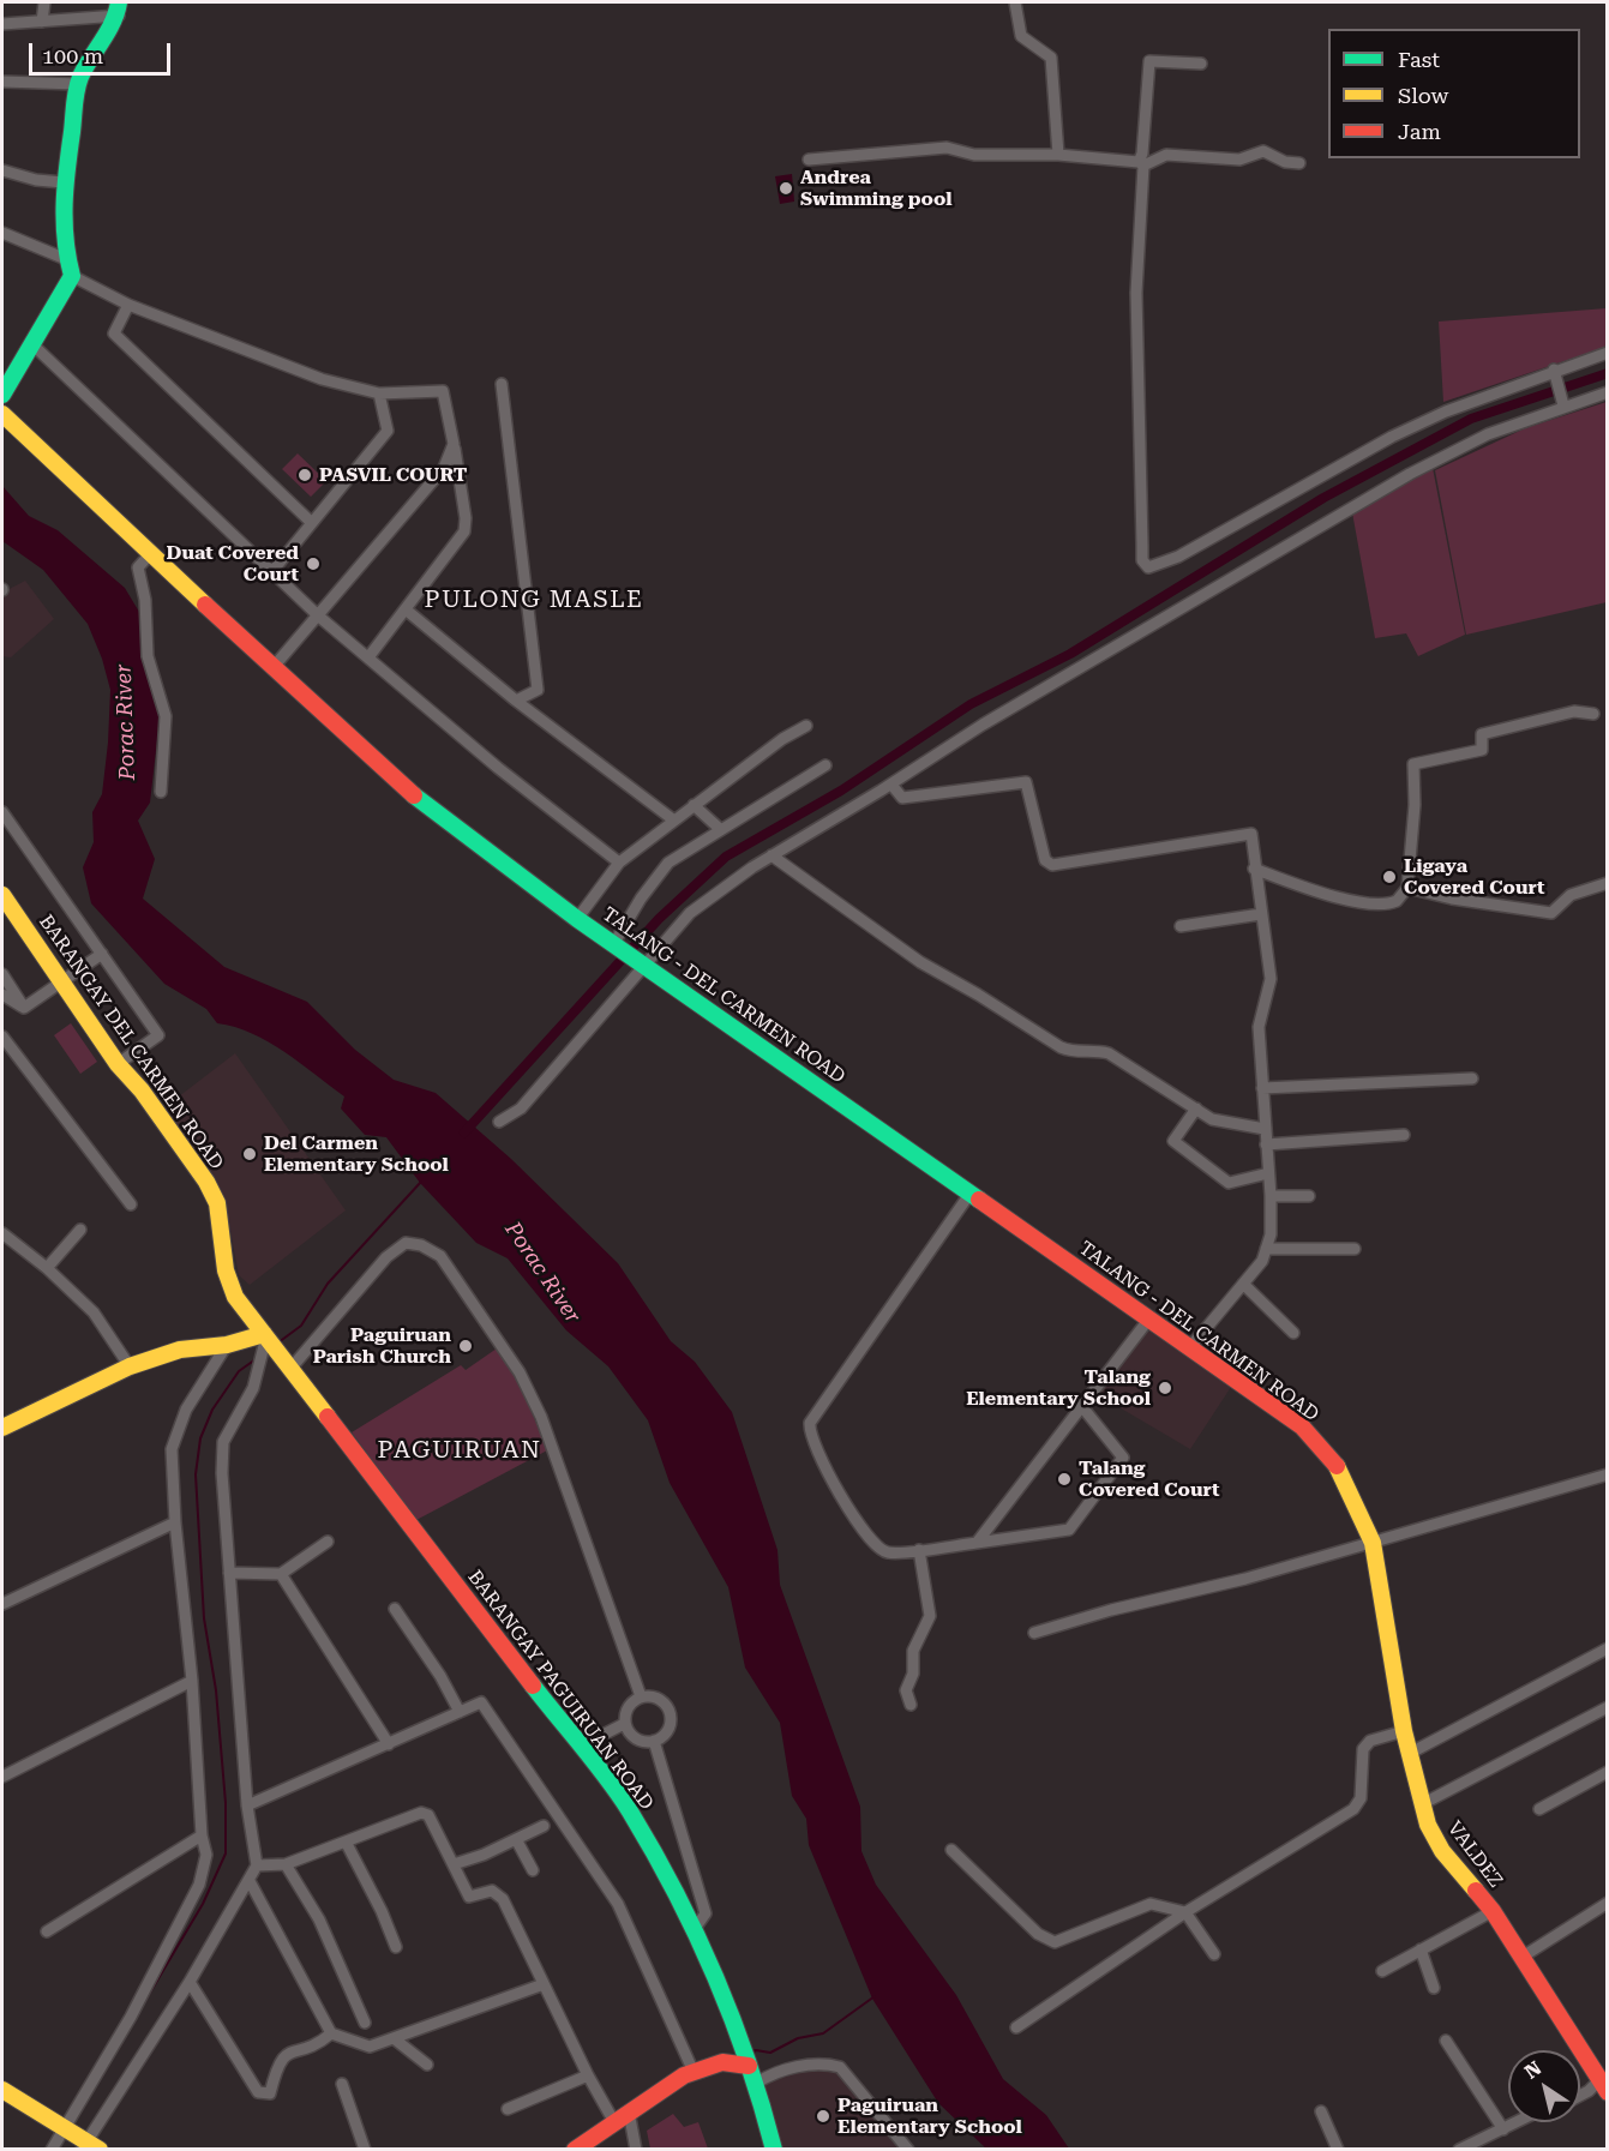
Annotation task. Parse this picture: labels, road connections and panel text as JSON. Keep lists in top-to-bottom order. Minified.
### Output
{"streets":{"street":["TALANG - DEL CARMEN ROAD","BARANGAY DEL CARMEN ROAD","BARANGAY PAGUIRUAN ROAD","VALDEZ"]},"crossings":[["TALANG - DEL CARMEN ROAD","VALDEZ"],["BARANGAY DEL CARMEN ROAD","BARANGAY PAGUIRUAN ROAD"]],"districts":["PULONG MASLE","PAGUIRUAN"],"water":["Porac River"],"places":["Andrea Swimming pool","PASVIL COURT","Duat Covered Court","Ligaya Covered Court","Del Carmen Elementary School","Paguiruan Parish Church","Talang Elementary School","Talang Covered Court","Paguiruan Elementary School"],"legend":["Fast","Slow","Jam"],"scale_bar":"100 m","north":"top left"}
